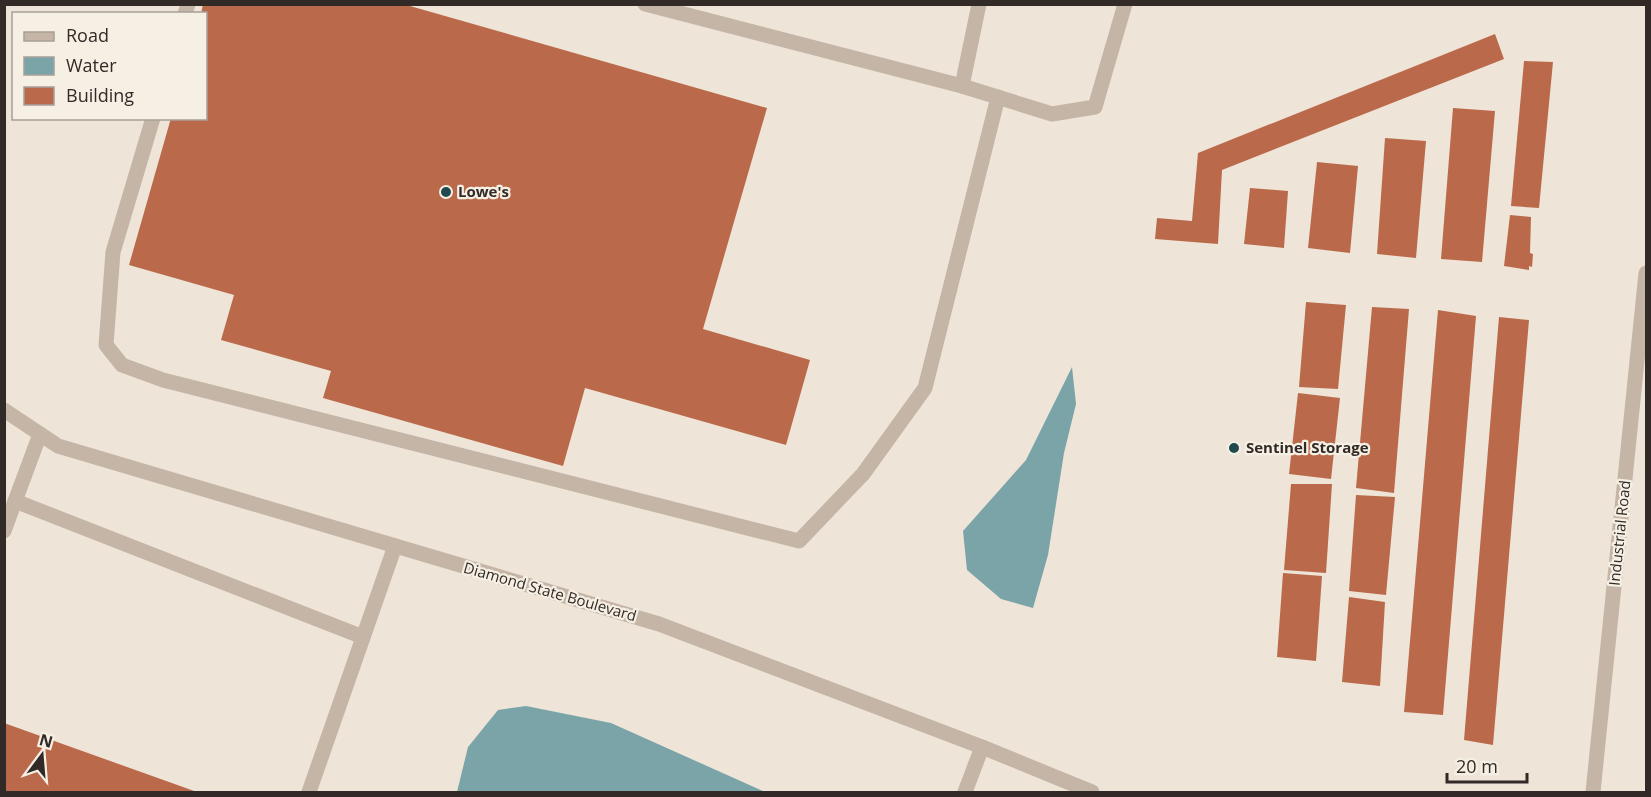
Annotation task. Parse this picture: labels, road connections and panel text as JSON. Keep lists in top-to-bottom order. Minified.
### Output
{"streets":{"street":["Industrial Road","Diamond State Boulevard"]},"places":["Lowe's","Sentinel Storage"],"legend":["Road","Water","Building"],"scale_bar":"20 m","north":"top"}
